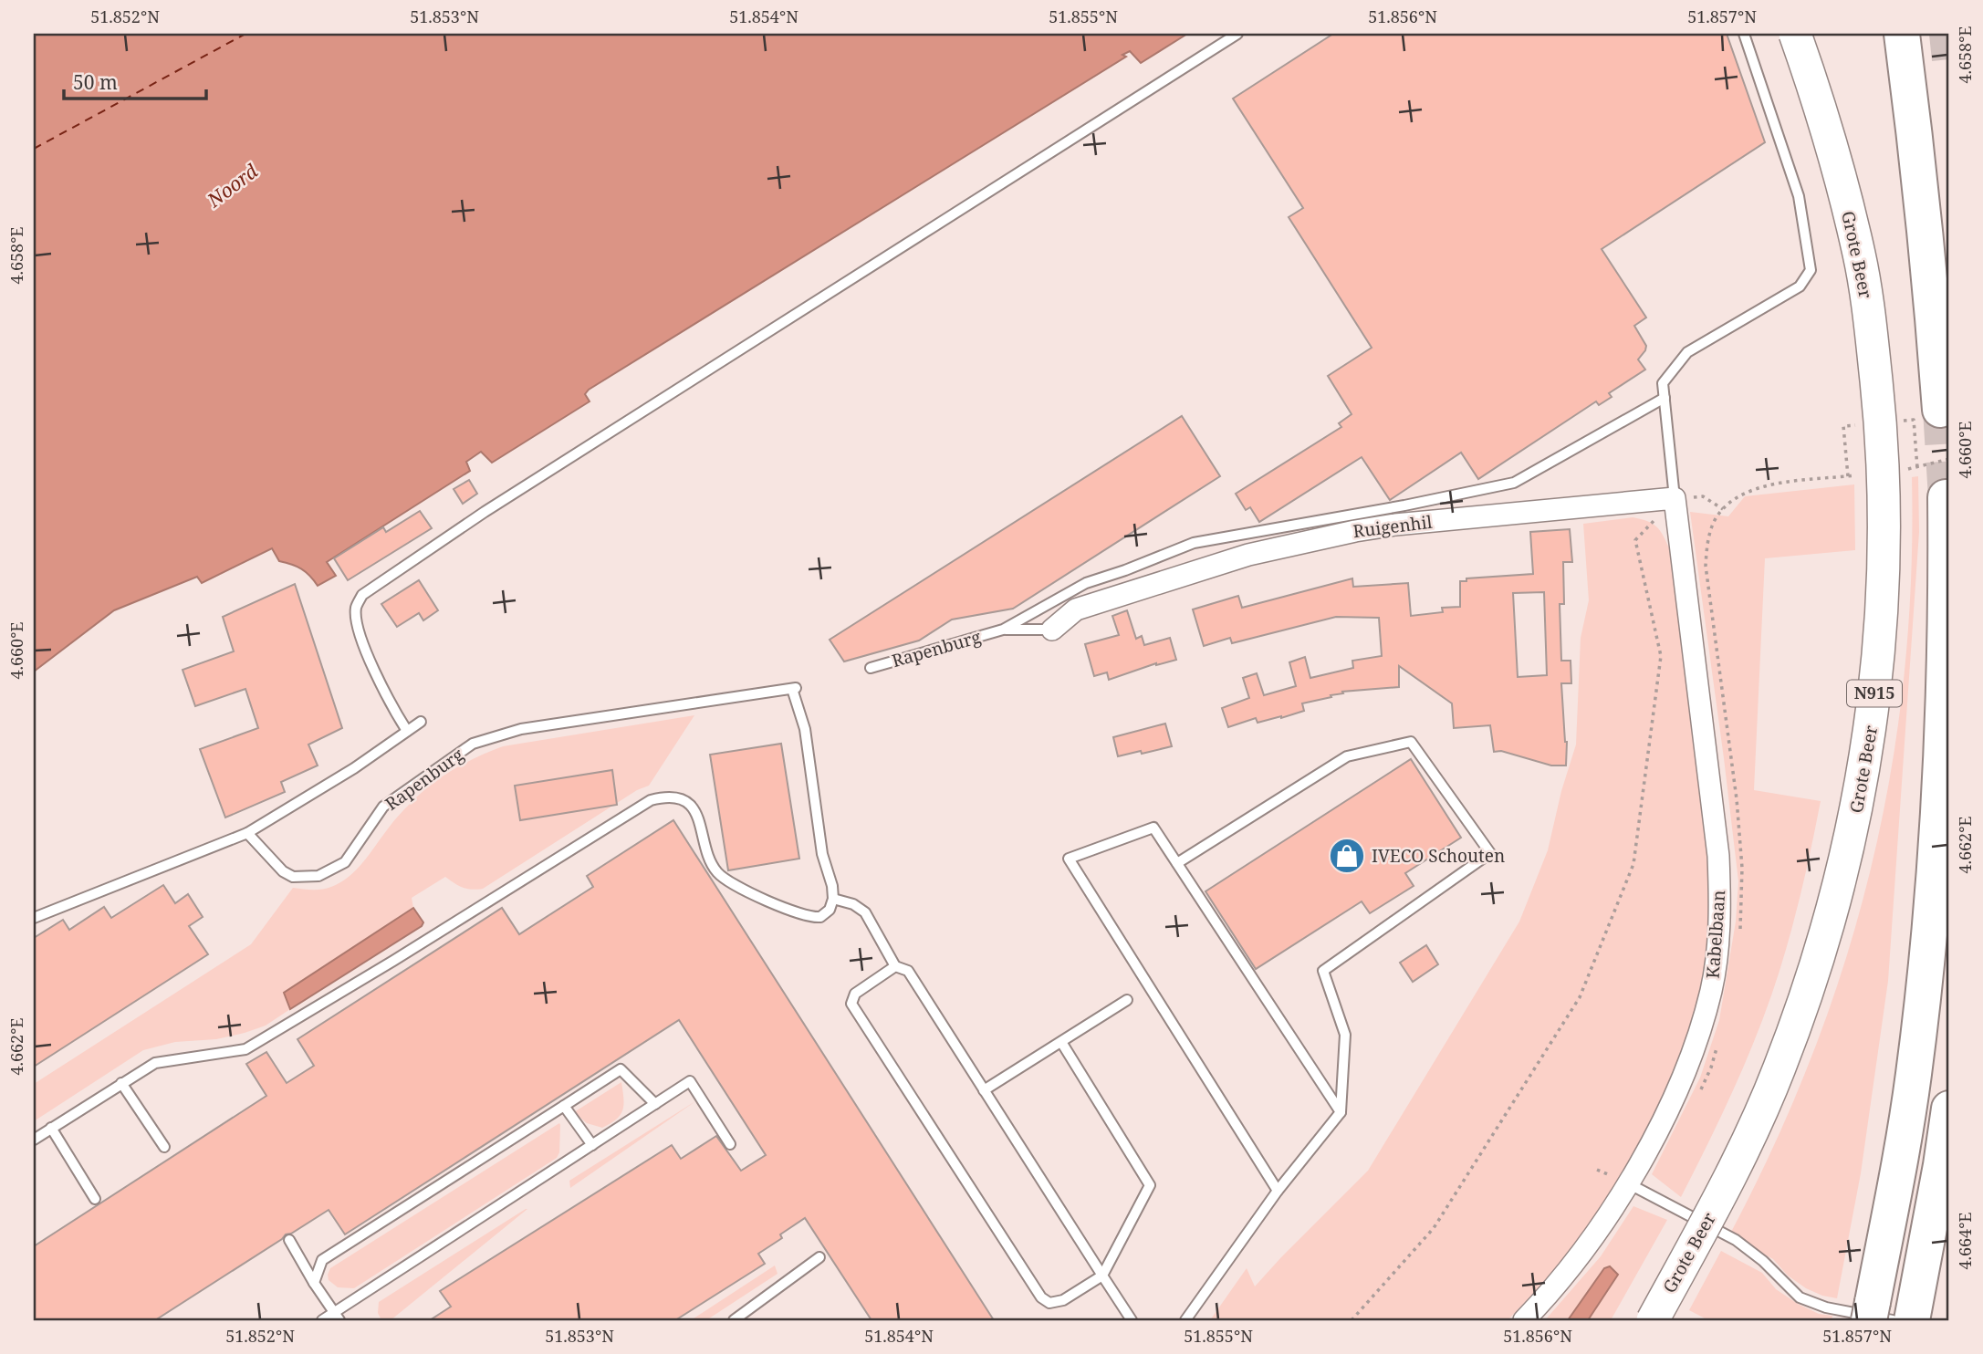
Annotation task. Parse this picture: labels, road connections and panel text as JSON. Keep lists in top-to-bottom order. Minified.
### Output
{"streets":{"main road":["Grote Beer","N915"],"street":["Ruigenhil","Kabelbaan"],"lane":["Rapenburg"]},"crossings":[["Ruigenhil","Kabelbaan"]],"water":["Noord"],"places":{"shop":["IVECO Schouten"]},"scale_bar":"50 m","coordinates":["51.852°N","51.853°N","51.854°N","51.855°N","51.856°N","51.857°N","4.658°E","4.660°E","4.662°E","4.664°E"]}
